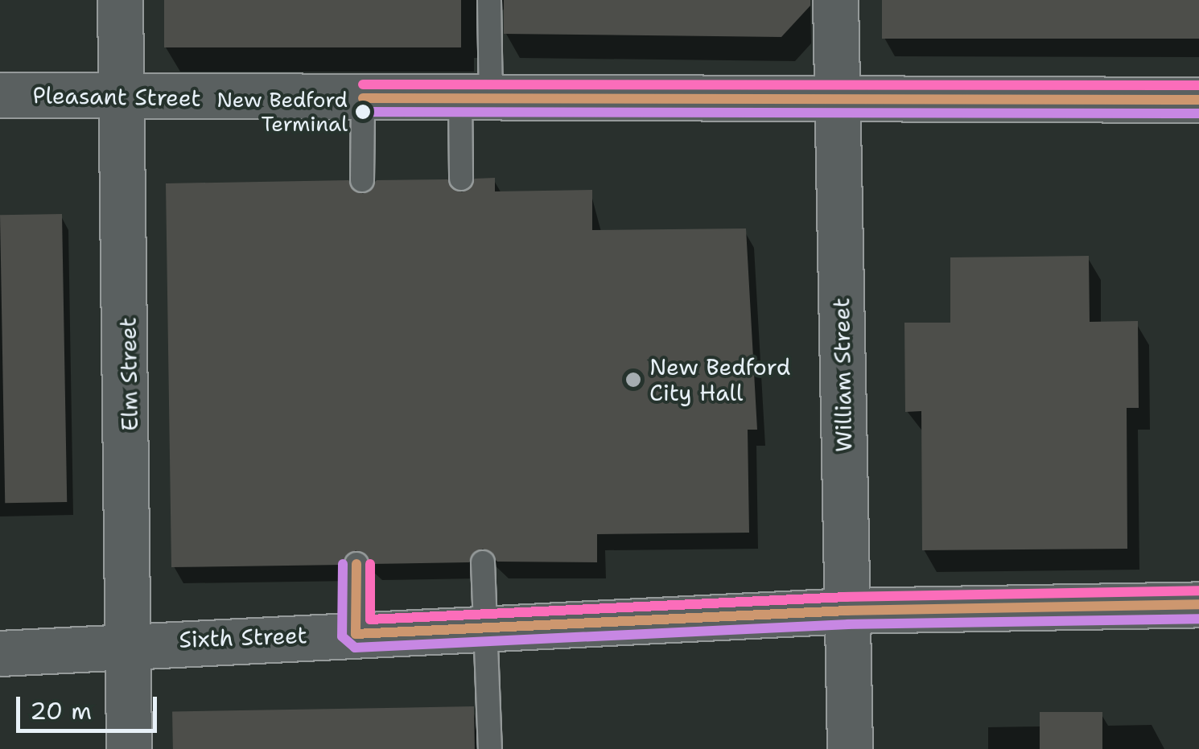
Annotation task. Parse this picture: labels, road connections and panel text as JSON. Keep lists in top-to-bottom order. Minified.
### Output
{"streets":{"main road":["Pleasant Street","Elm Street","William Street","Sixth Street"]},"crossings":[["Pleasant Street","Elm Street"],["Pleasant Street","William Street"],["Elm Street","Sixth Street"],["William Street","Sixth Street"]],"places":["New Bedford Terminal","New Bedford City Hall"],"scale_bar":"20 m"}
